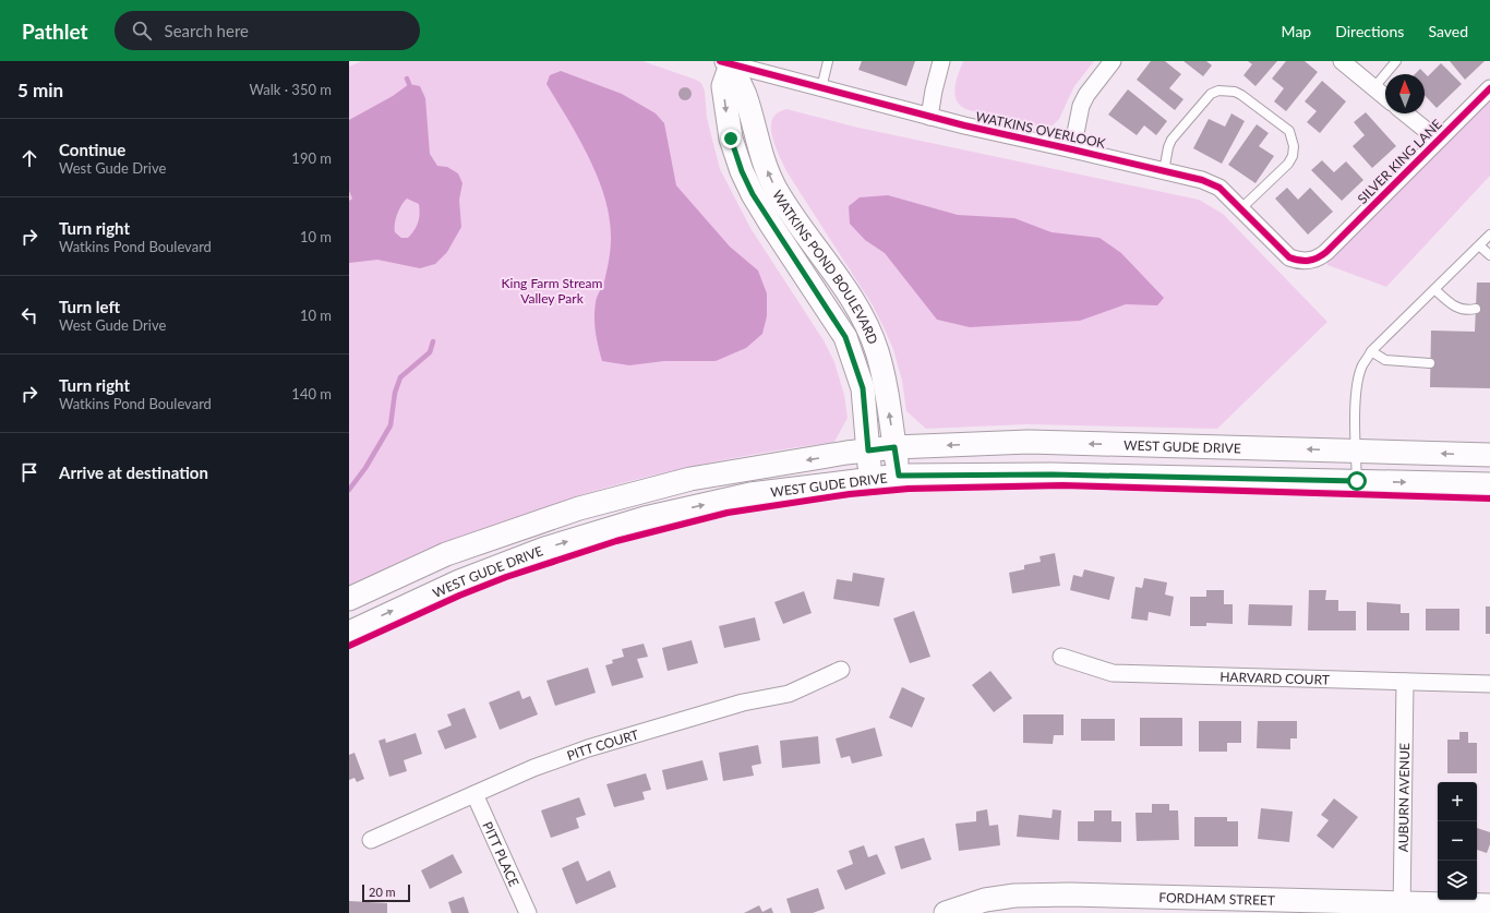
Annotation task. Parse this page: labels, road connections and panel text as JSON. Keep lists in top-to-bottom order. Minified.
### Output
{"streets":{"main road":["WATKINS POND BOULEVARD","WEST GUDE DRIVE","FORDHAM STREET"],"street":["WATKINS OVERLOOK","SILVER KING LANE","HARVARD COURT","PITT COURT","AUBURN AVENUE","PITT PLACE"]},"crossings":[["WATKINS OVERLOOK","SILVER KING LANE"],["WATKINS OVERLOOK","WATKINS POND BOULEVARD"],["WATKINS POND BOULEVARD","WEST GUDE DRIVE"],["HARVARD COURT","AUBURN AVENUE"],["PITT COURT","PITT PLACE"],["AUBURN AVENUE","FORDHAM STREET"]],"parks":["King Farm Stream Valley Park"],"scale_bar":"20 m","north":"top","page":{"header":"Pathlet","search":"Search here","nav":["Map","Directions","Saved"],"heading":["5 min","Walk · 350 m"],"list":[["Continue","West Gude Drive","190 m"],["Turn right","Watkins Pond Boulevard","10 m"],["Turn left","West Gude Drive","10 m"],["Turn right","Watkins Pond Boulevard","140 m"],"Arrive at destination"],"map_buttons":["+","−"],"scale":"20 m"}}
